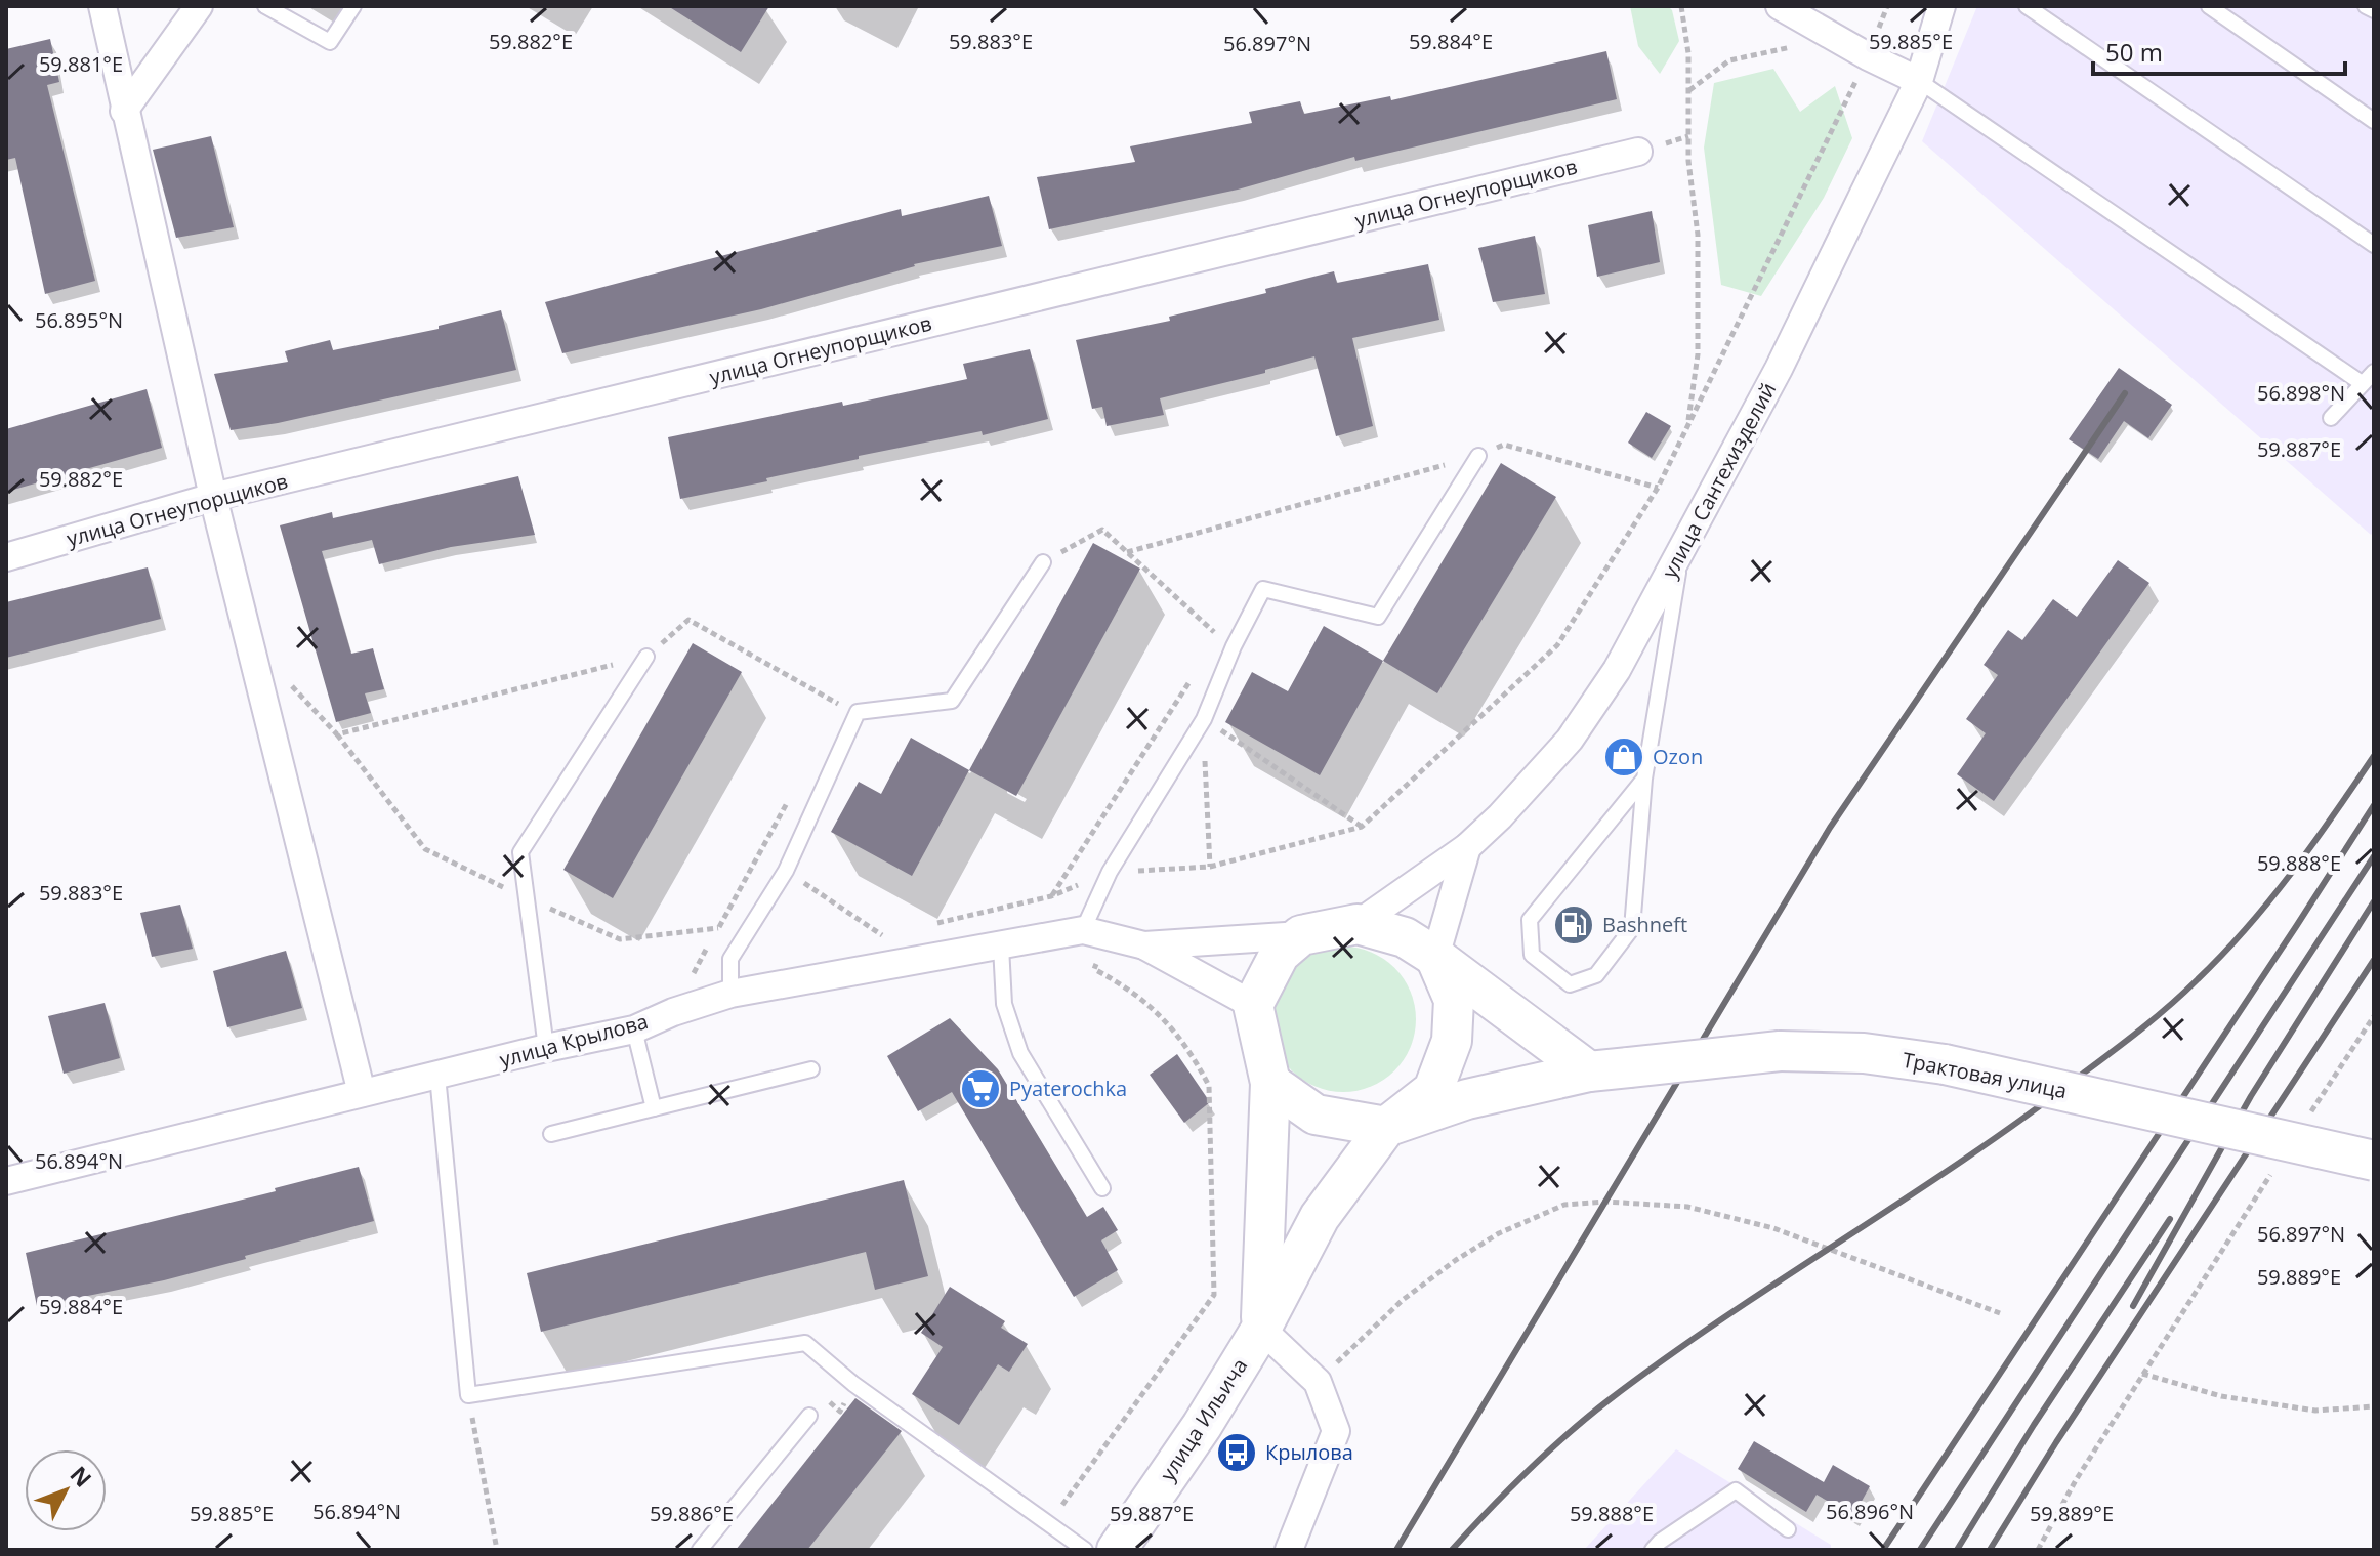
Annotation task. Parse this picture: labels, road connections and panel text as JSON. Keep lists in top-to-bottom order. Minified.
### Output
{"streets":{"street":["улица Огнеупорщиков","улица Сантехизделий","улица Крылова","Трактовая улица","улица Ильича"]},"crossings":[["улица Сантехизделий","Трактовая улица"],["улица Сантехизделий","улица Ильича"],["Трактовая улица","улица Ильича"]],"places":{"shop":["Ozon"],"fuel station":["Bashneft"],"supermarket":["Pyaterochka"],"bus stop":["Крылова"]},"scale_bar":"50 m","north":"top right","coordinates":["59.882°E","59.883°E","59.884°E","59.885°E","56.897°N","59.881°E","56.895°N","56.898°N","59.887°E","59.888°E","56.894°N","59.889°E","56.896°N","59.886°E"]}
